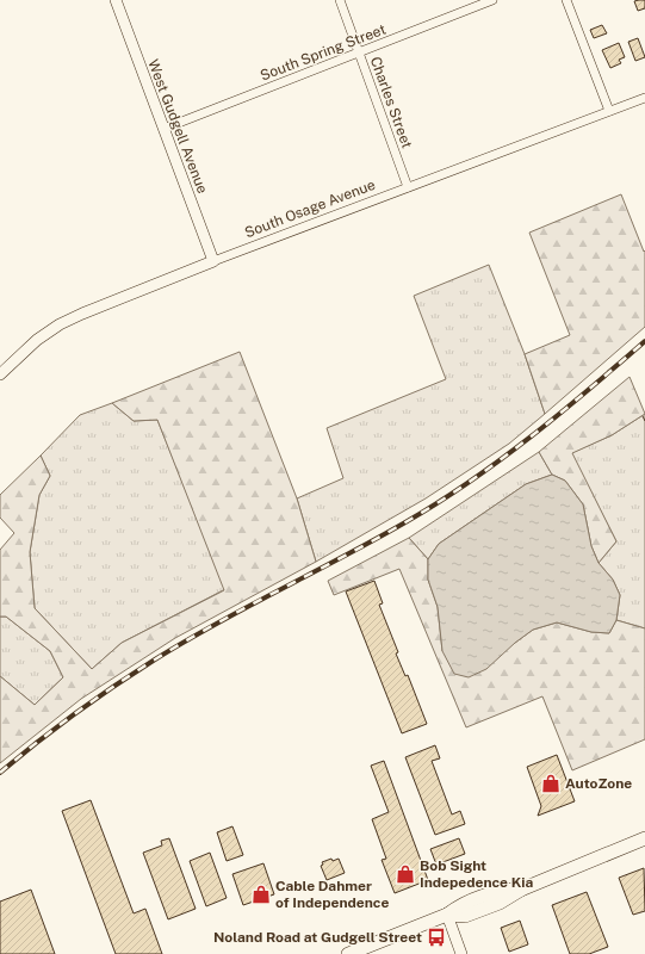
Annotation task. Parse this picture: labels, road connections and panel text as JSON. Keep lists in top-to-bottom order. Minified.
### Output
{"streets":{"street":["South Spring Street","Charles Street","West Gudgell Avenue","South Osage Avenue"]},"crossings":[["South Spring Street","Charles Street"],["South Spring Street","West Gudgell Avenue"],["Charles Street","South Osage Avenue"],["West Gudgell Avenue","South Osage Avenue"]],"places":{"shop":["AutoZone","Bob Sight Indepedence Kia","Cable Dahmer of Independence"],"bus stop":["Noland Road at Gudgell Street"]}}
